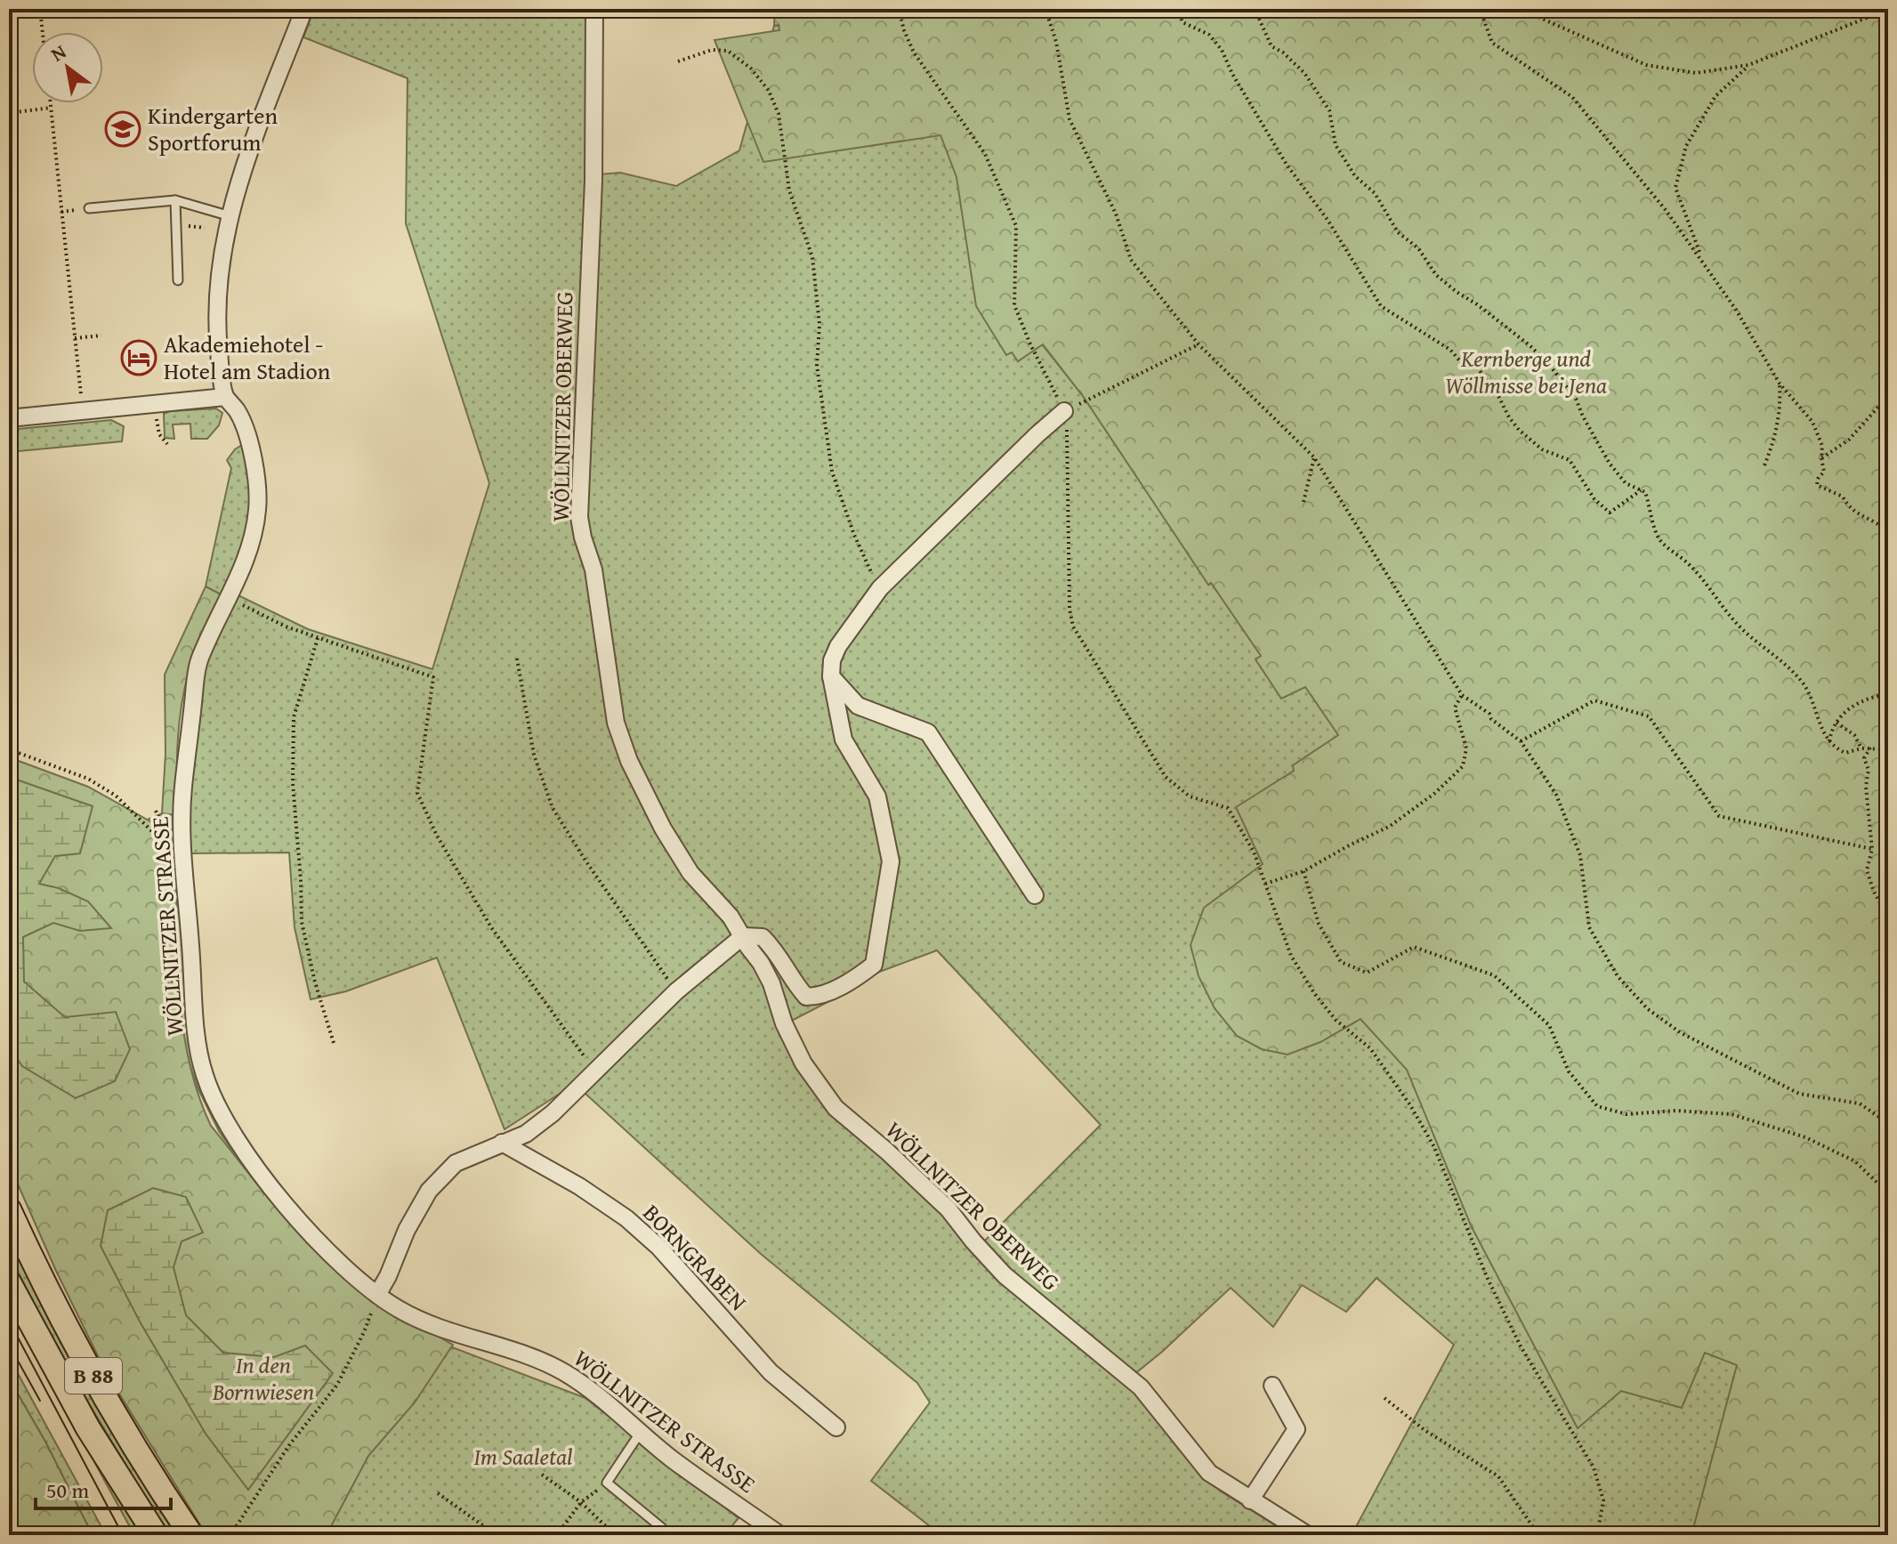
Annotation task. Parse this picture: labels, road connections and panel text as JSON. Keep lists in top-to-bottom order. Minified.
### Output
{"streets":{"main road":["B 88"],"street":["WÖLLNITZER OBERWEG","WÖLLNITZER STRASSE","BORNGRABEN"]},"parks":["Kernberge und Wöllmisse bei Jena","In den Bornwiesen","Im Saaletal"],"places":{"school or university":["Kindergarten Sportforum"],"hotel":["Akademiehotel - Hotel am Stadion"]},"scale_bar":"50 m","north":"top left"}
